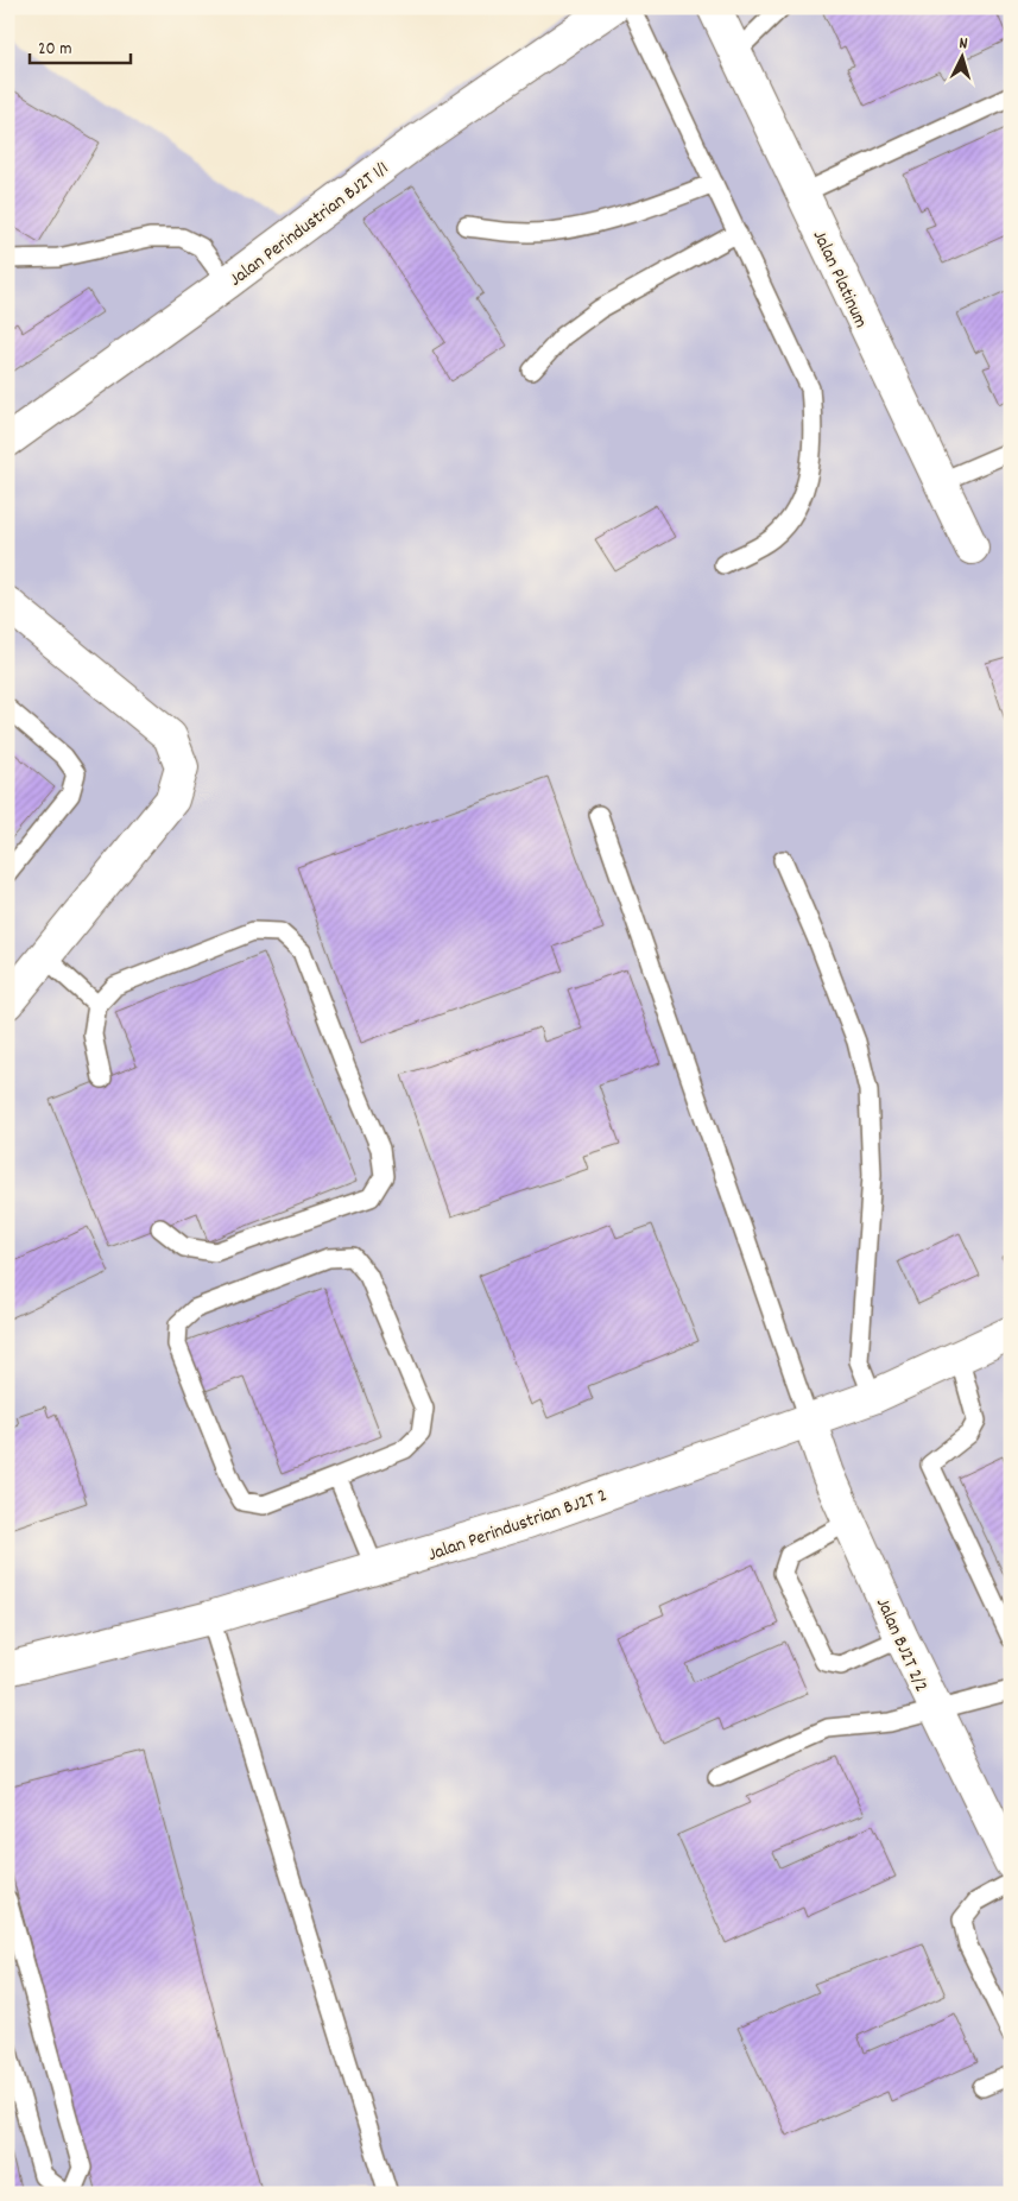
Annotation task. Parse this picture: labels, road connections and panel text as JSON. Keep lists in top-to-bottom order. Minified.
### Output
{"streets":{"street":["Jalan Perindustrian BJ2T 1/1","Jalan Platinum","Jalan Perindustrian BJ2T 2","Jalan BJ2T 2/2"]},"crossings":[["Jalan Perindustrian BJ2T 2","Jalan BJ2T 2/2"]],"scale_bar":"20 m","north":"top"}
